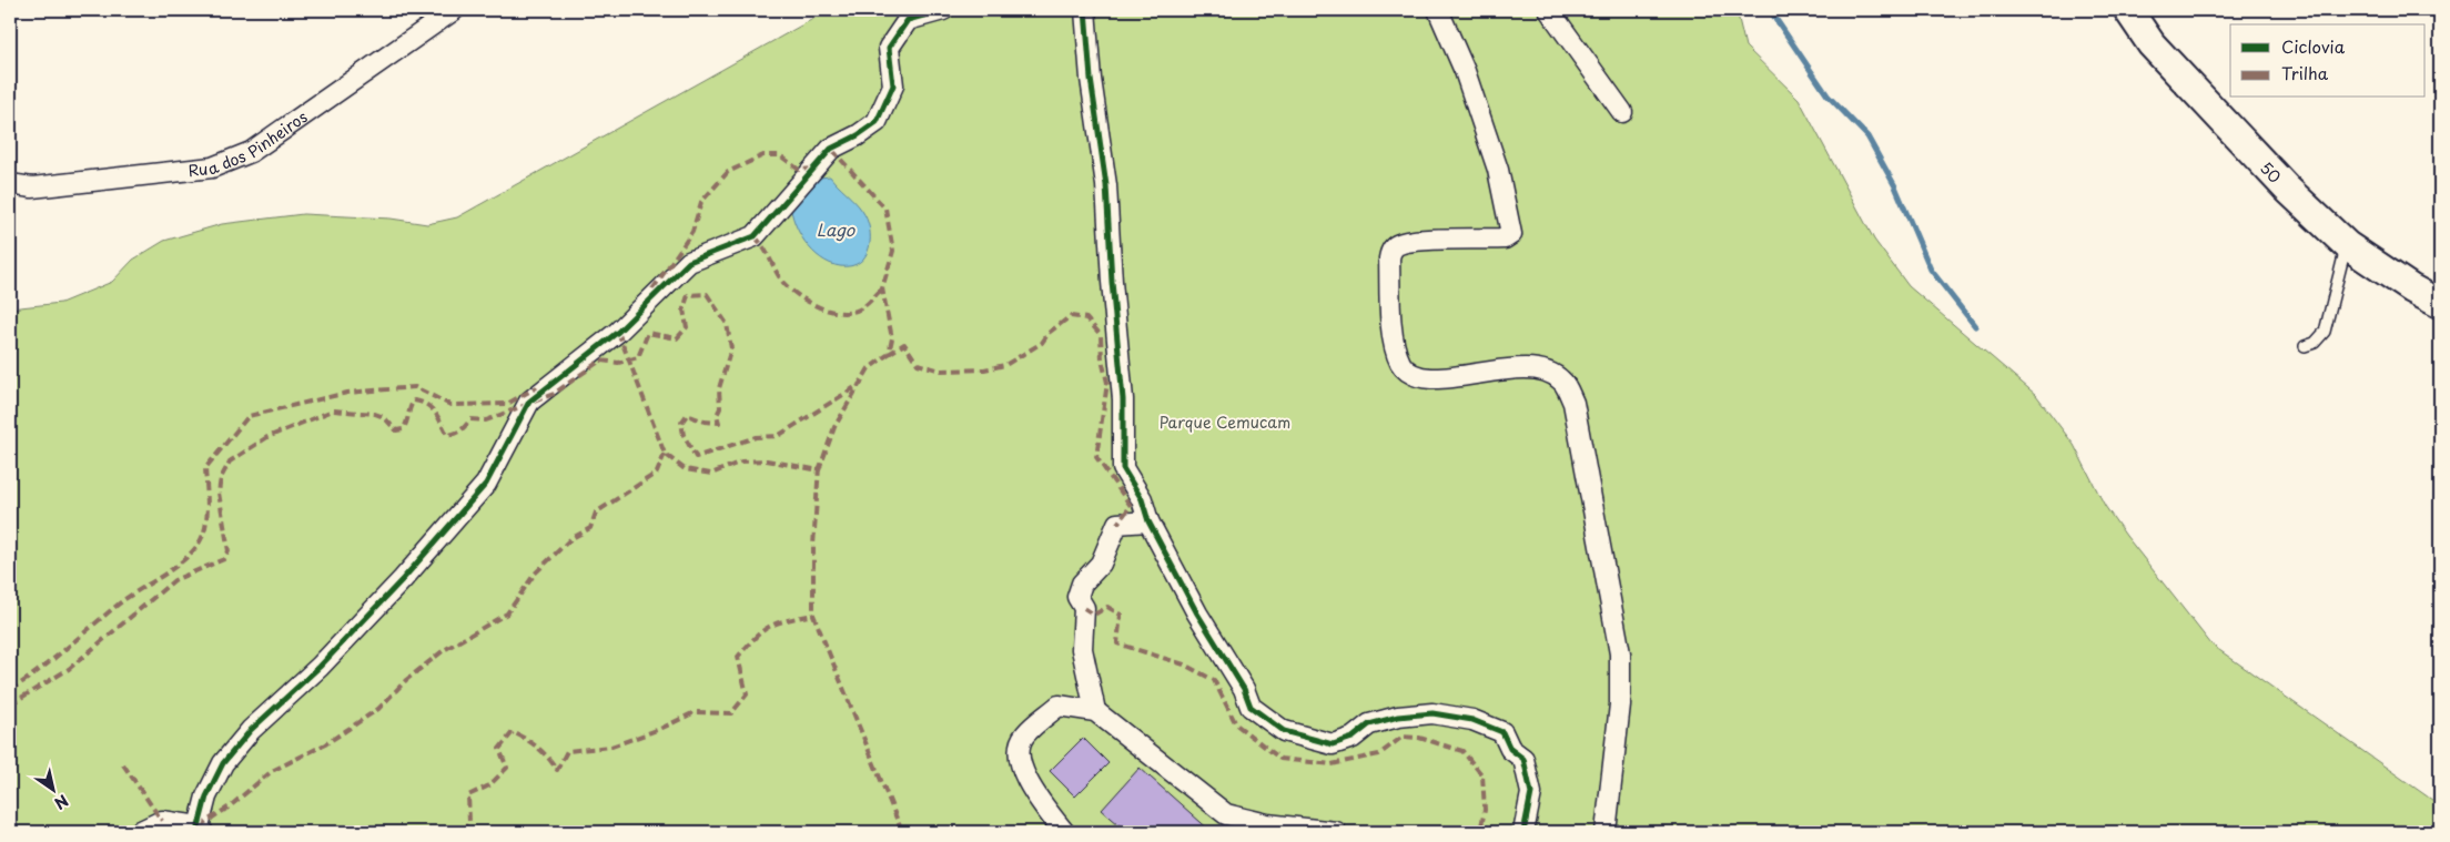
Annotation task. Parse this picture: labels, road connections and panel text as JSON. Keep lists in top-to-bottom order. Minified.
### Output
{"streets":{"main road":["50"],"street":["Rua dos Pinheiros"]},"water":["Lago"],"parks":["Parque Cemucam"],"legend":["Ciclovia","Trilha"],"north":"bottom right"}
